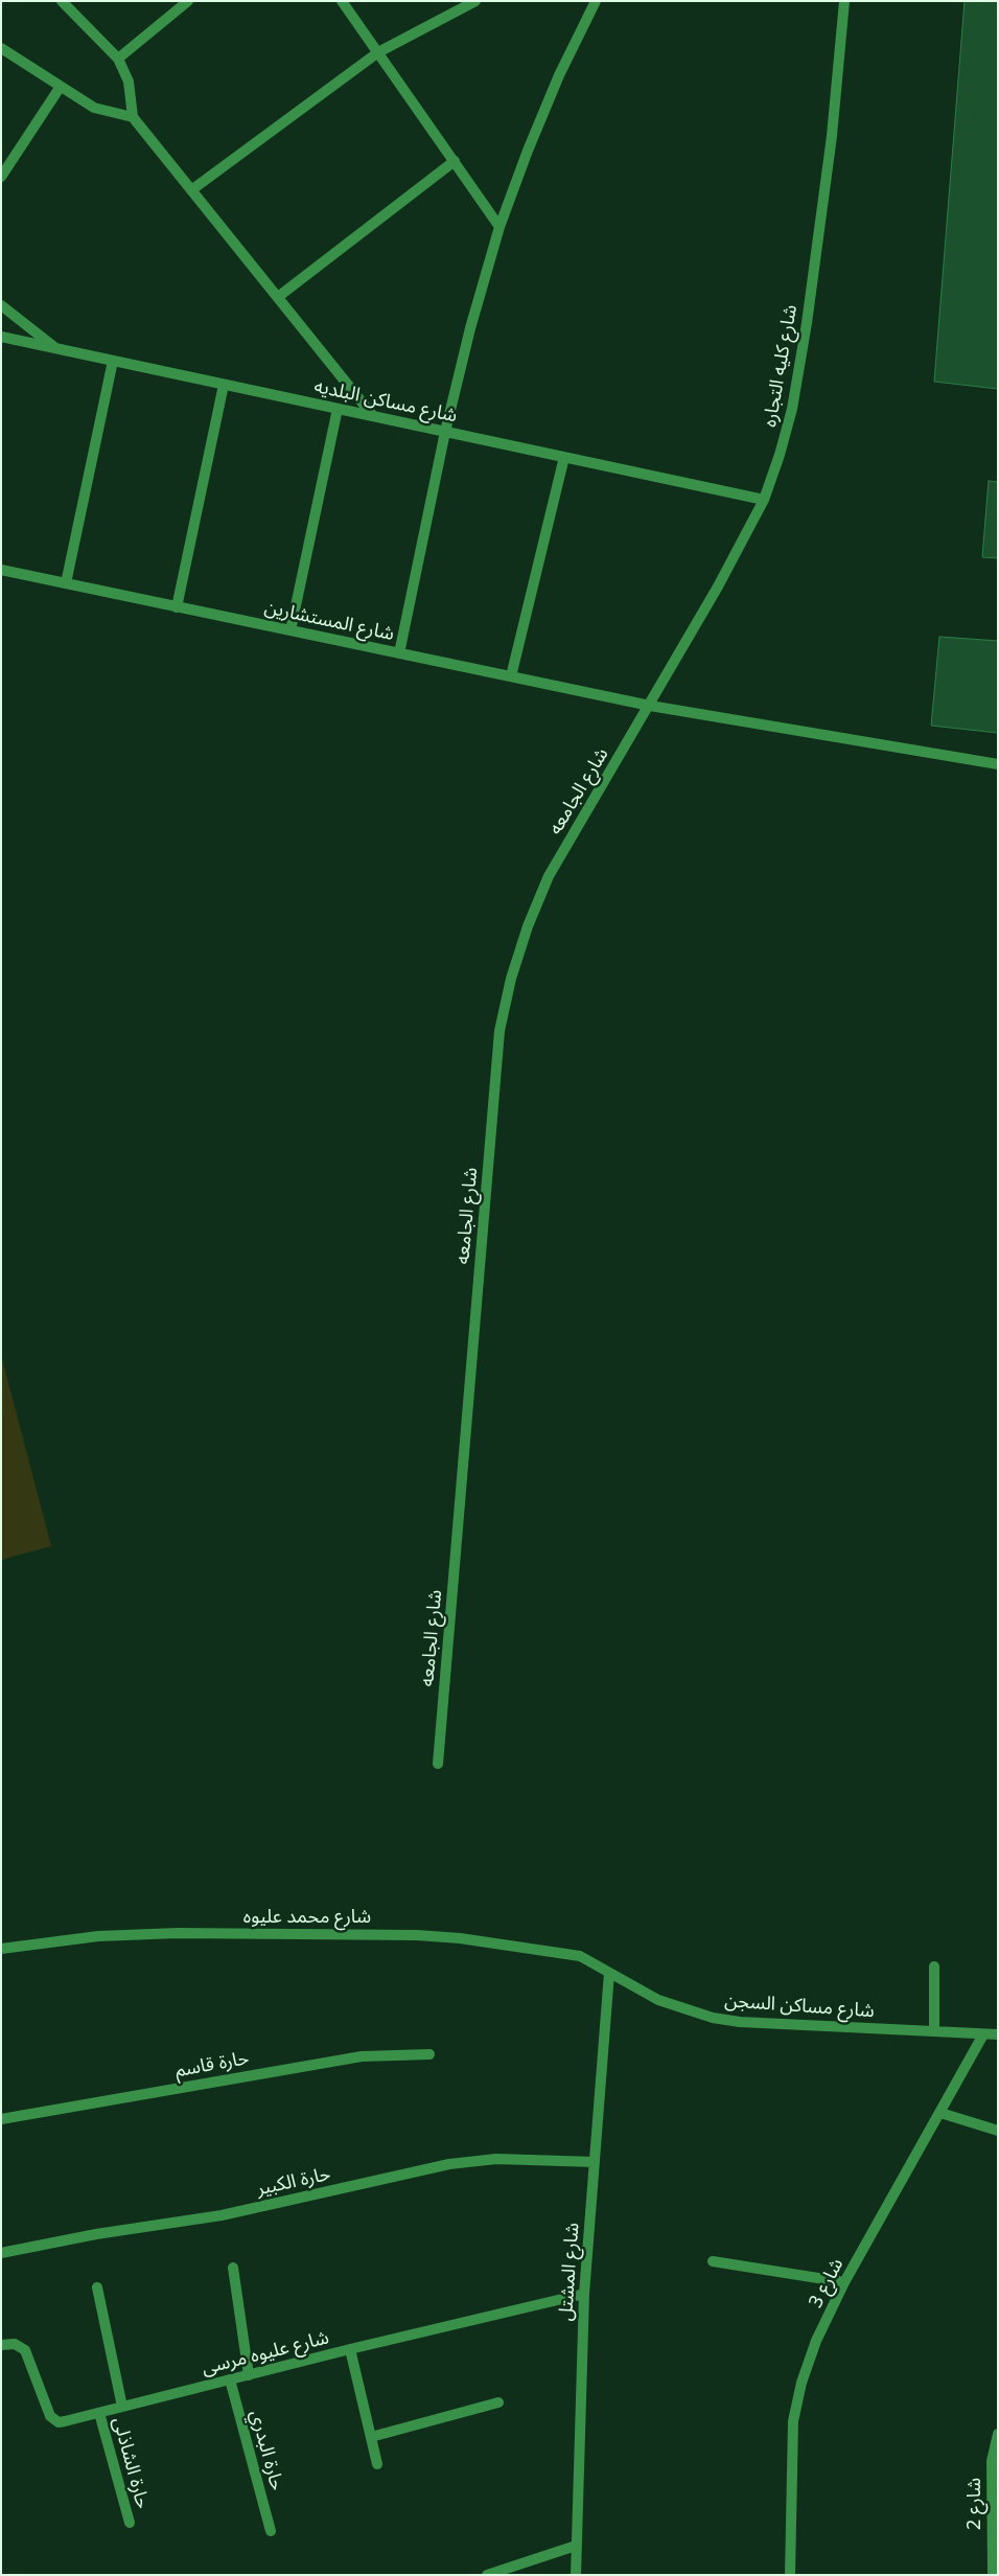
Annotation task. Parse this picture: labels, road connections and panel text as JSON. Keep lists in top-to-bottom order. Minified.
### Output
{"streets":{"street":["شارع كليه التجاره","شارع مساكن البلديه","شارع المستشارين","شارع الجامعه","شارع محمد عليوه","شارع مساكن السجن","حارة قاسم","حارة الكبير","شارع المشتل","شارع 3","شارع عليوه مرسى","حارة البدري","حارة الشاذلى","شارع 2"]},"crossings":[["شارع كليه التجاره","شارع مساكن البلديه"],["شارع كليه التجاره","شارع المستشارين"],["شارع كليه التجاره","شارع الجامعه"],["شارع المستشارين","شارع الجامعه"],["شارع محمد عليوه","شارع مساكن السجن"],["شارع محمد عليوه","شارع المشتل"],["شارع مساكن السجن","شارع المشتل"],["شارع مساكن السجن","شارع 3"],["حارة الكبير","شارع المشتل"],["شارع المشتل","شارع عليوه مرسى"],["شارع عليوه مرسى","حارة البدري"],["شارع عليوه مرسى","حارة الشاذلى"]]}
